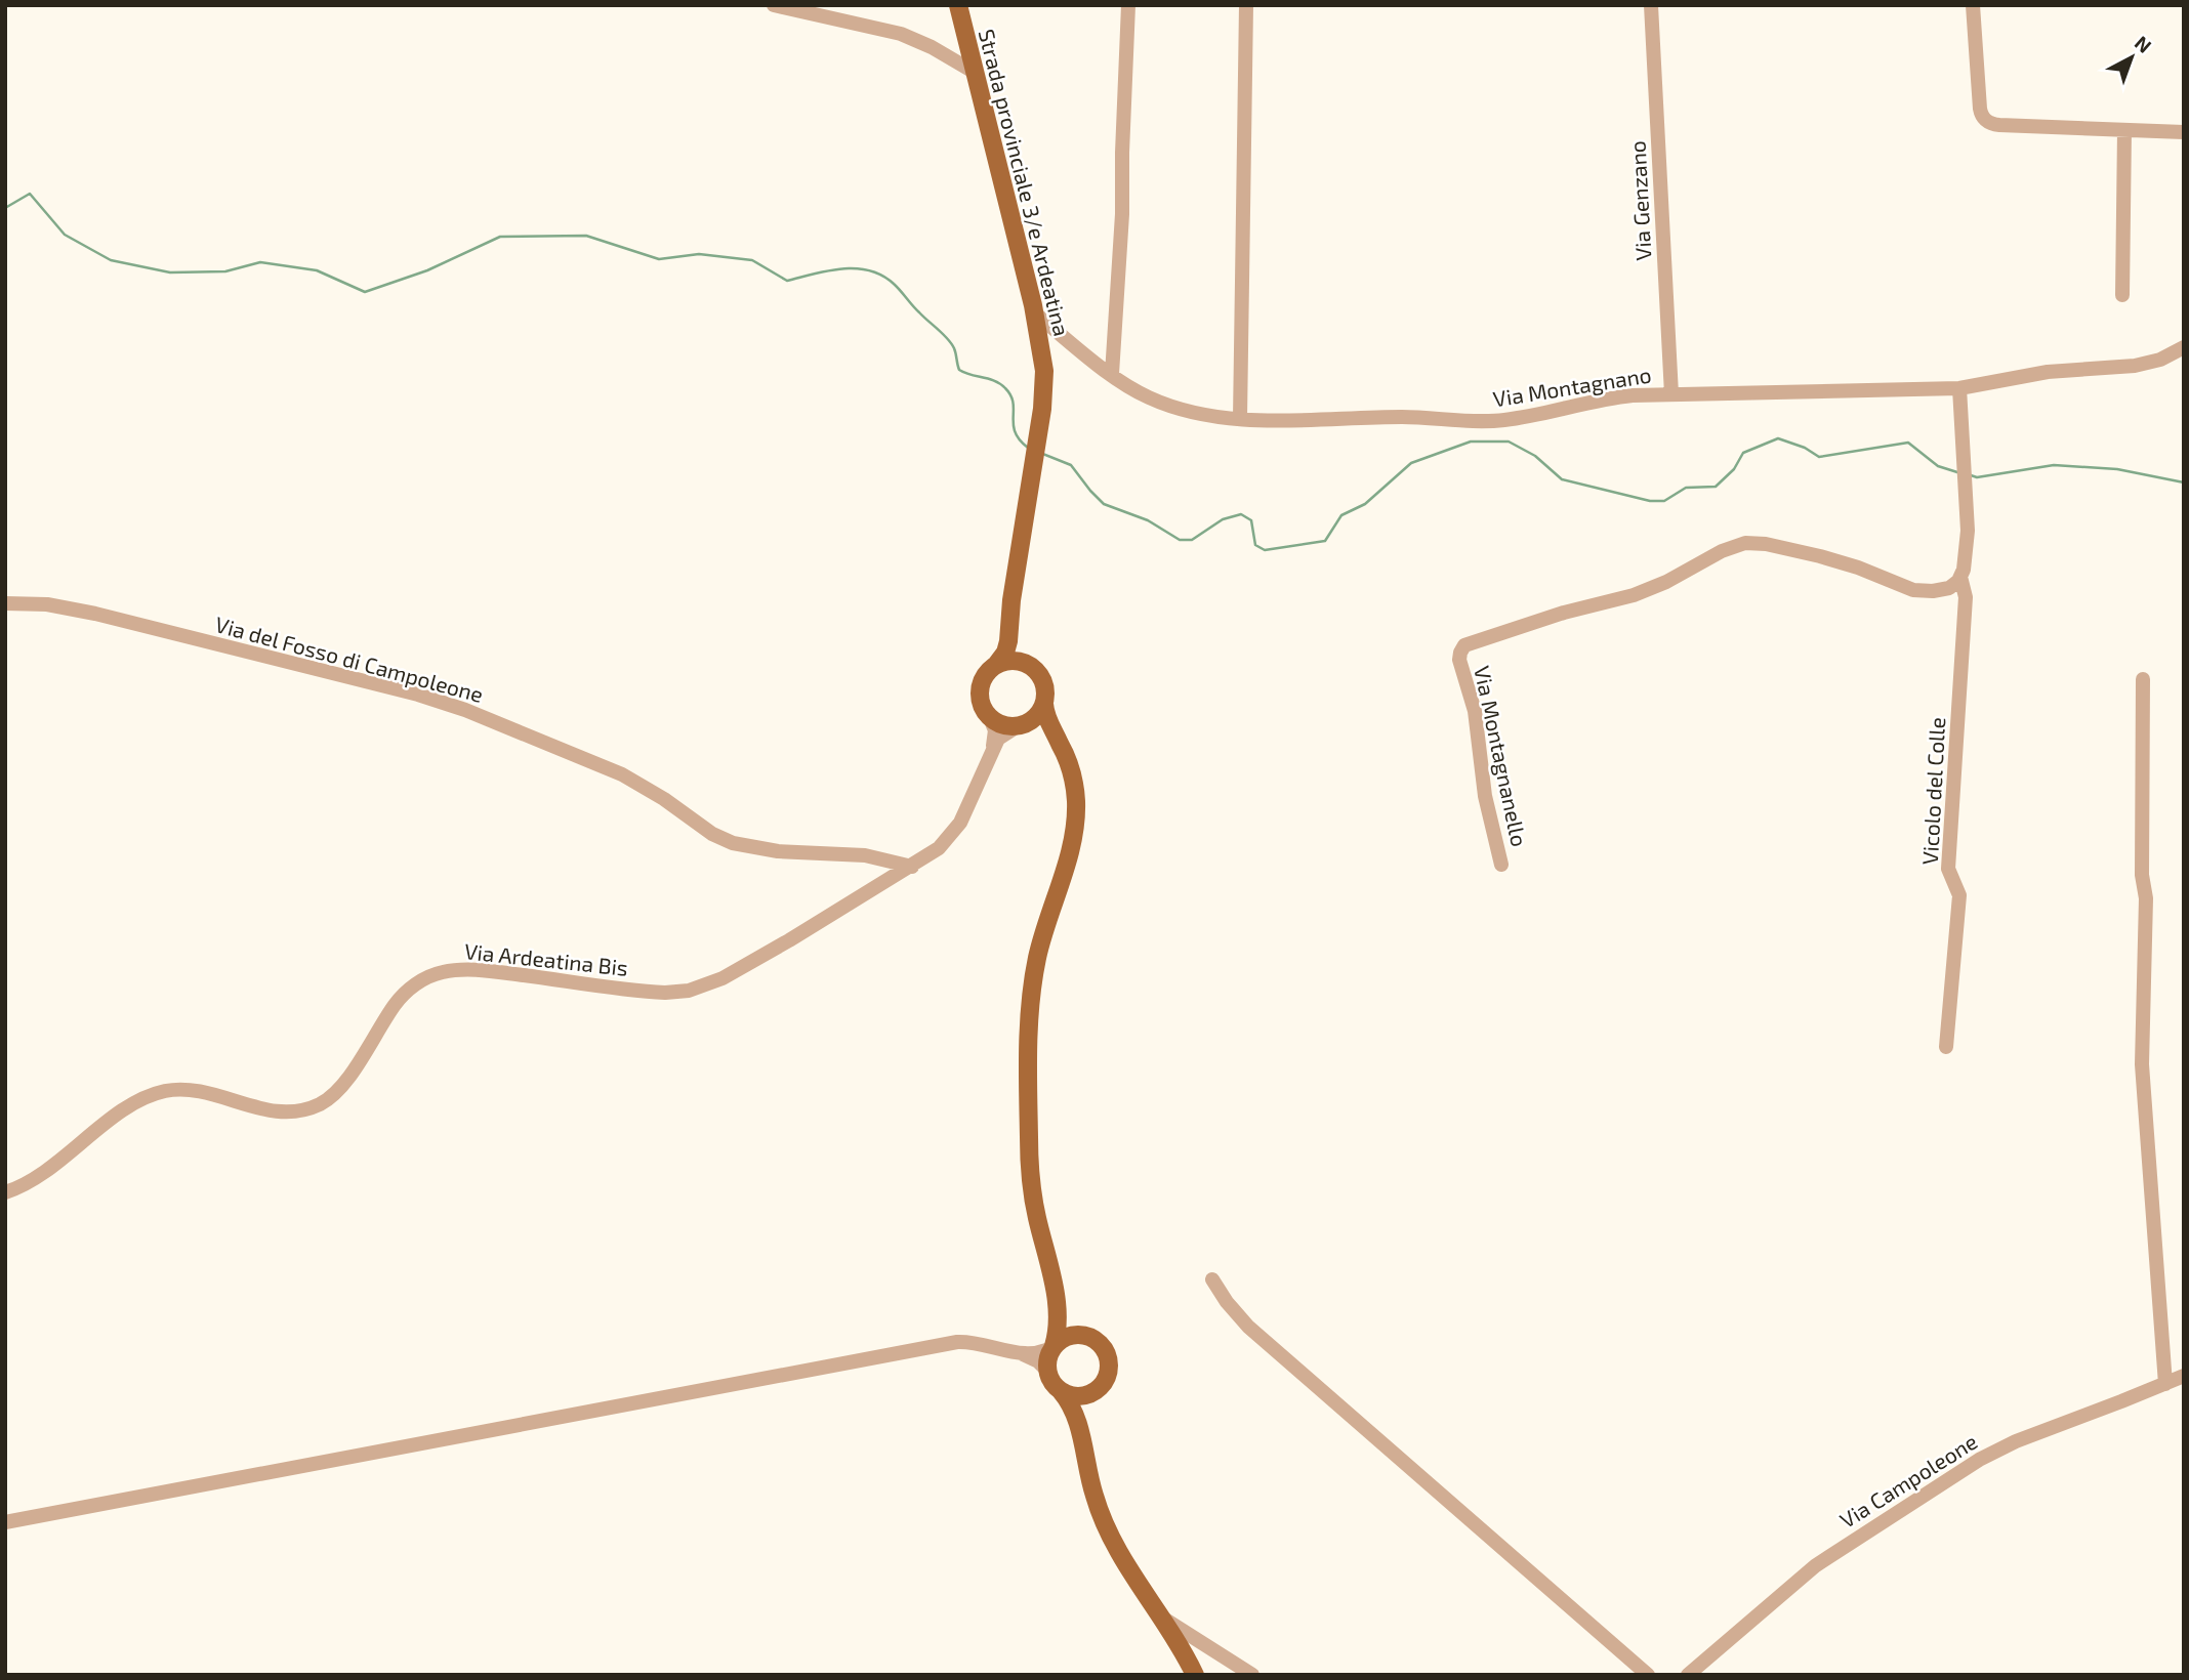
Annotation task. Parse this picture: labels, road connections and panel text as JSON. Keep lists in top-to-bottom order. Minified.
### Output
{"streets":{"main road":["Strada provinciale 3/e Ardeatina"],"street":["Via Genzano","Via Montagnano","Via del Fosso di Campoleone","Via Montagnanello","Vicolo del Colle","Via Ardeatina Bis","Via Campoleone"]},"crossings":[["Strada provinciale 3/e Ardeatina","Via Montagnano"],["Strada provinciale 3/e Ardeatina","Via Ardeatina Bis"],["Via Genzano","Via Montagnano"],["Via del Fosso di Campoleone","Via Ardeatina Bis"],["Via Montagnanello","Vicolo del Colle"]],"north":"top right"}
